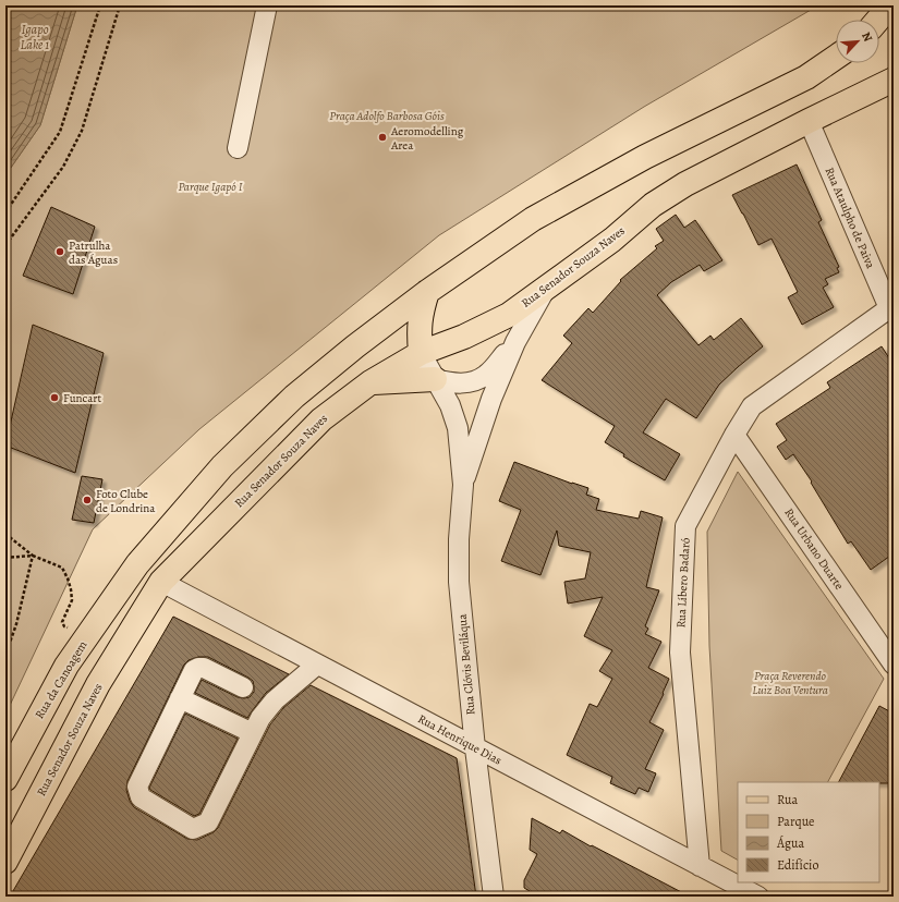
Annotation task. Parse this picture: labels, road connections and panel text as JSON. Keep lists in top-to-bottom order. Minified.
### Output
{"streets":{"main road":["Rua Senador Souza Naves","Rua da Canoagem"],"street":["Rua Ataulpho de Paiva","Rua Urbano Duarte","Rua Líbero Badaró","Rua Clóvis Beviláqua","Rua Henrique Dias"]},"crossings":[["Rua Ataulpho de Paiva","Rua Senador Souza Naves"],["Rua Ataulpho de Paiva","Rua Líbero Badaró"],["Rua Senador Souza Naves","Rua Clóvis Beviláqua"],["Rua Senador Souza Naves","Rua Henrique Dias"],["Rua Urbano Duarte","Rua Líbero Badaró"],["Rua Líbero Badaró","Rua Henrique Dias"],["Rua Clóvis Beviláqua","Rua Henrique Dias"]],"water":["Igapo Lake 1"],"parks":["Praça Adolfo Barbosa Góis","Parque Igapó I","Praça Reverendo Luiz Boa Ventura"],"places":["Aeromodelling Area","Patrulha das Águas","Funcart","Foto Clube de Londrina"],"legend":["Rua","Parque","Água","Edifício"],"north":"top right"}
